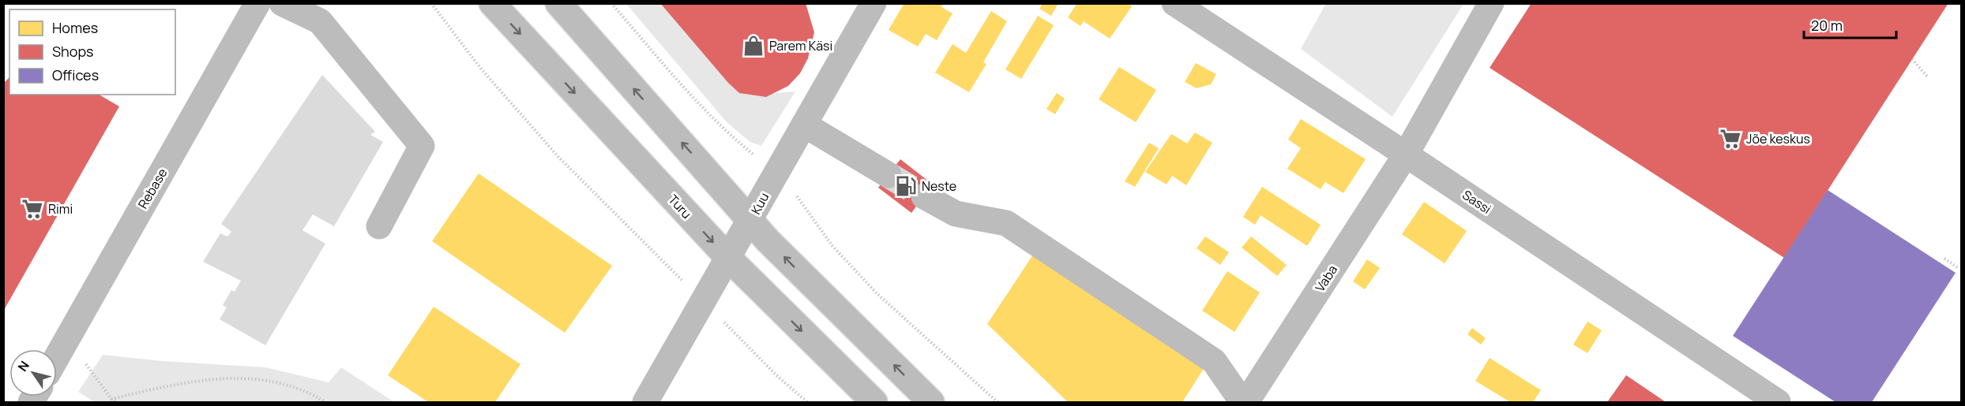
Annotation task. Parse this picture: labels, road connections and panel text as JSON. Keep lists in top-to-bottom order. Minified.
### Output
{"streets":{"street":["Rebase","Sassi","Kuu","Turu","Vaba"]},"crossings":[["Sassi","Vaba"],["Kuu","Turu"]],"places":{"shop":["Parem Käsi"],"supermarket":["Jõe keskus","Rimi"],"fuel station":["Neste"]},"legend":["Homes","Shops","Offices"],"scale_bar":"20 m","north":"top left"}
